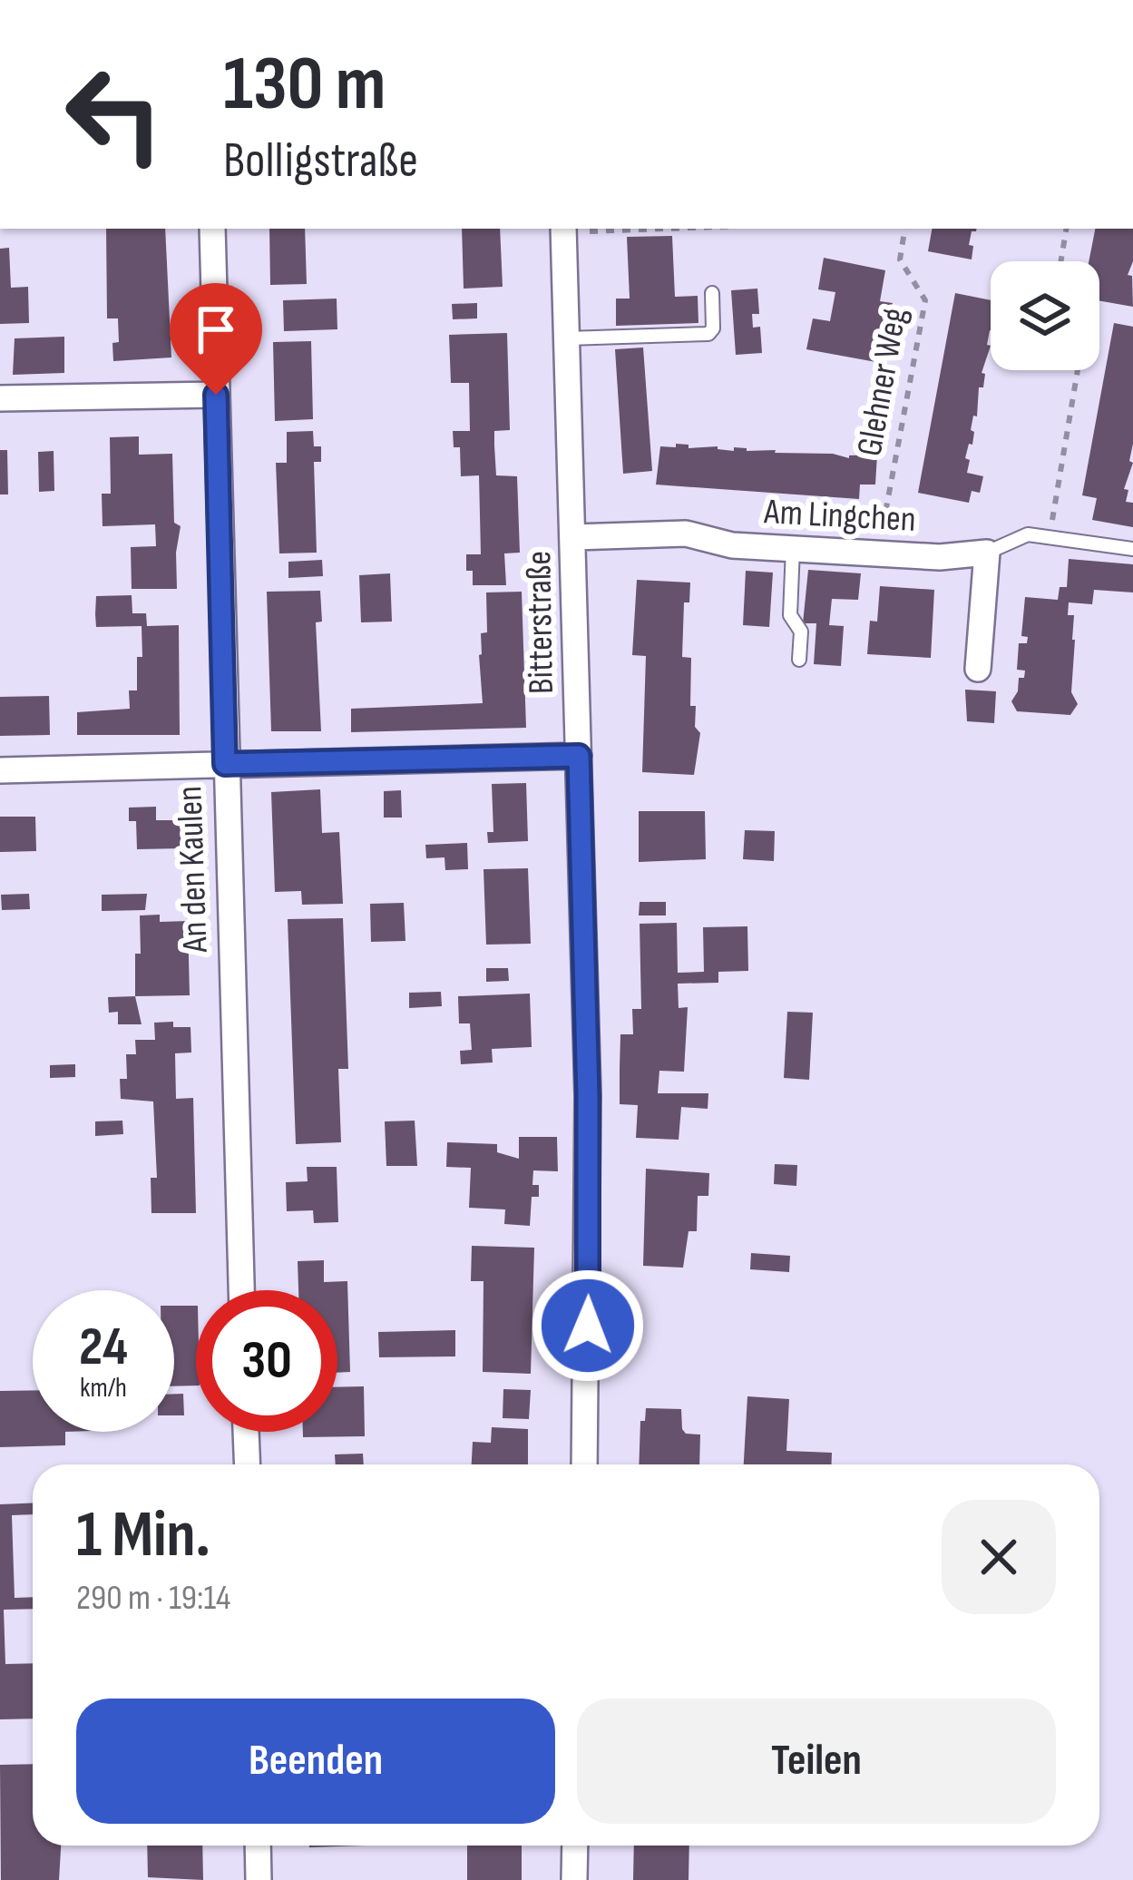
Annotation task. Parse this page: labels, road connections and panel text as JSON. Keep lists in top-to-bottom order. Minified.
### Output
{"streets":{"street":["Am Lingchen","Bitterstraße","An den Kaulen"],"path":["Glehner Weg"]},"crossings":[["Glehner Weg","Am Lingchen"],["Am Lingchen","Bitterstraße"]],"page":{"turn":["130 m","Bolligstraße"],"speed":"24 km/h","limit":"30","heading":["1 Min.","290 m · 19:14"],"buttons":["Beenden","Teilen"]}}
